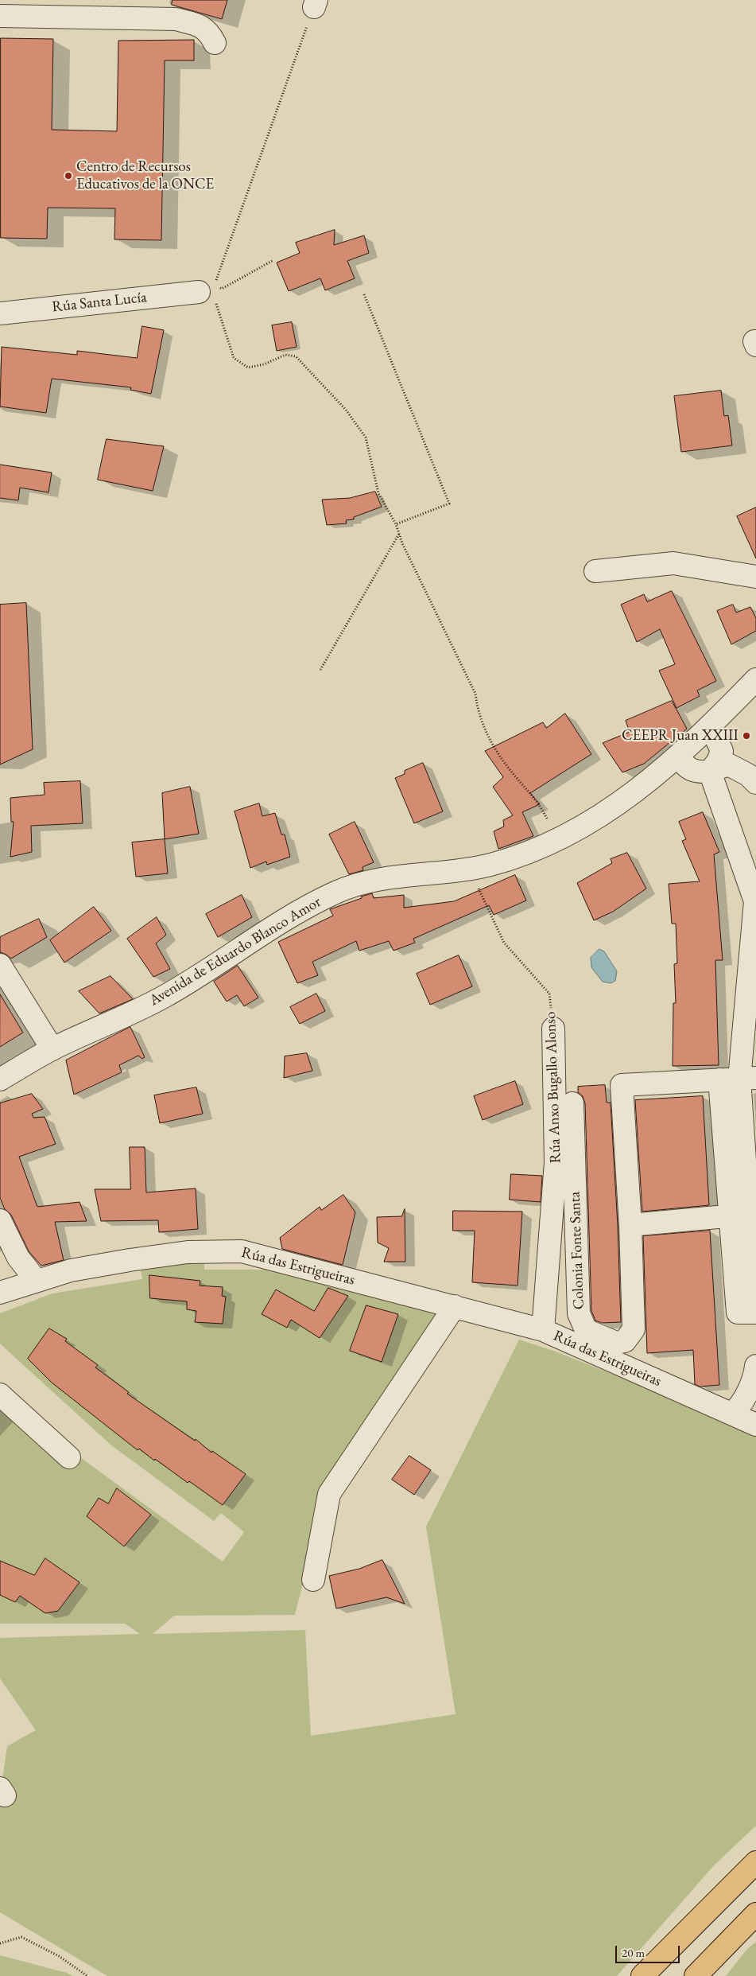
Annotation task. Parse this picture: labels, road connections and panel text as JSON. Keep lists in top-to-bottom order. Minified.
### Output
{"streets":{"street":["Rúa Santa Lucía","Avenida de Eduardo Blanco Amor","Rúa Anxo Bugallo Alonso","Colonia Fonte Santa","Rúa das Estrigueiras"]},"crossings":[["Avenida de Eduardo Blanco Amor","Rúa Anxo Bugallo Alonso"],["Rúa Anxo Bugallo Alonso","Rúa das Estrigueiras"]],"places":["Centro de Recursos Educativos de la ONCE","CEEPR Juan XXIII"],"scale_bar":"20 m"}
